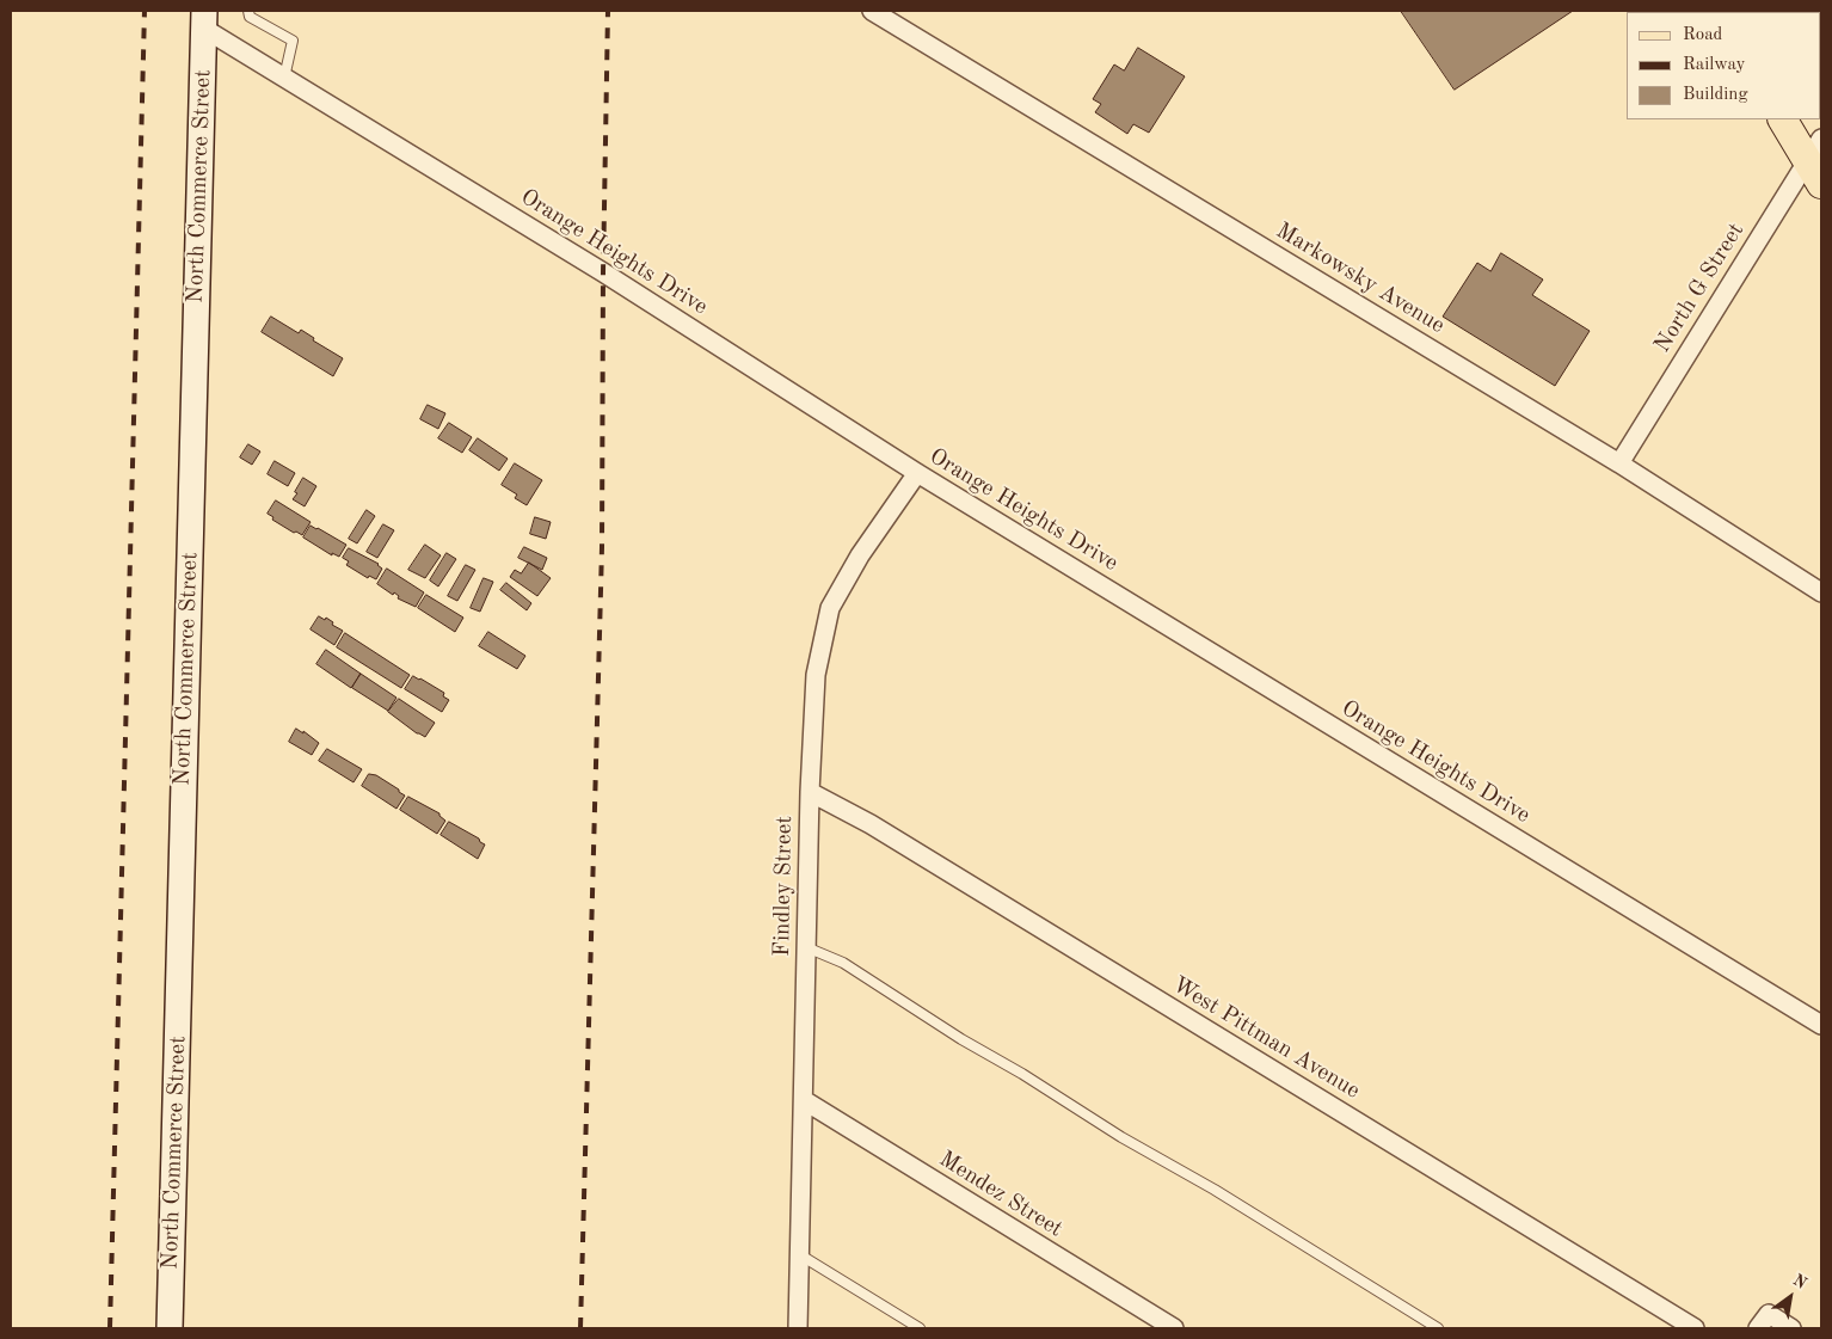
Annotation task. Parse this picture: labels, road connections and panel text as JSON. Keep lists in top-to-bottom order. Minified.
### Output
{"streets":{"main road":["North Commerce Street"],"street":["Orange Heights Drive","Markowsky Avenue","North G Street","Findley Street","West Pittman Avenue","Mendez Street"]},"crossings":[["North Commerce Street","Orange Heights Drive"],["Orange Heights Drive","Findley Street"],["Markowsky Avenue","North G Street"],["Findley Street","West Pittman Avenue"],["Findley Street","Mendez Street"]],"legend":["Road","Railway","Building"],"north":"top right"}
